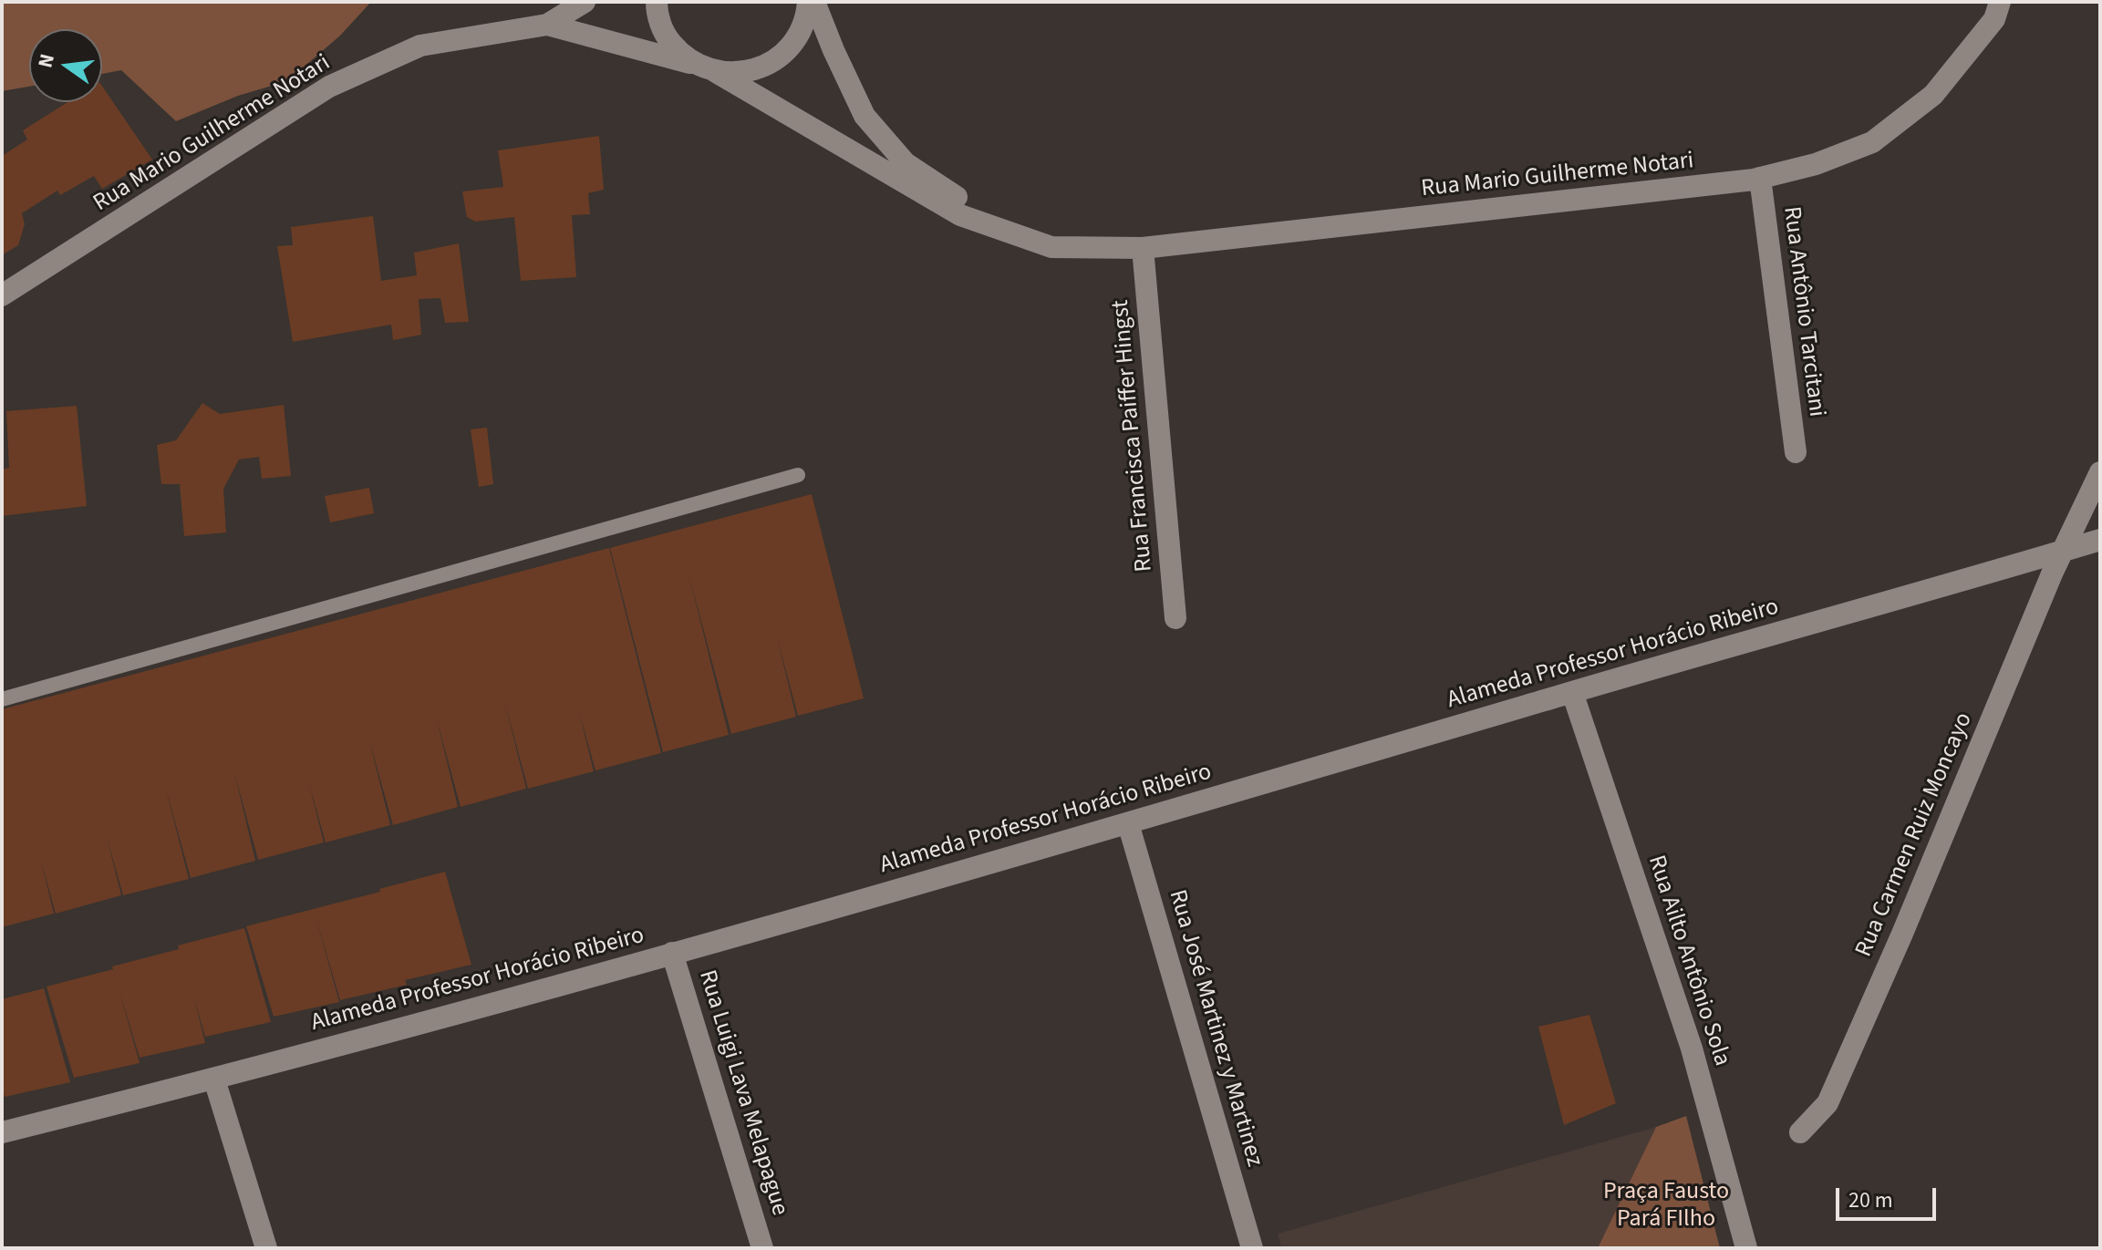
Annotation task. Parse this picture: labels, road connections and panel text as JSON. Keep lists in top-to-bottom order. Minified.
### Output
{"streets":{"street":["Rua Mario Guilherme Notari","Rua Antônio Tarcitani","Rua Francisca Paiffer Hingst","Alameda Professor Horácio Ribeiro","Rua Carmen Ruiz Moncayo","Rua Ailto Antônio Sola","Rua José Martinez y Martinez","Rua Luigi Lava Melapague"]},"crossings":[["Rua Mario Guilherme Notari","Rua Antônio Tarcitani"],["Rua Mario Guilherme Notari","Rua Francisca Paiffer Hingst"],["Alameda Professor Horácio Ribeiro","Rua Carmen Ruiz Moncayo"],["Alameda Professor Horácio Ribeiro","Rua Ailto Antônio Sola"],["Alameda Professor Horácio Ribeiro","Rua José Martinez y Martinez"],["Alameda Professor Horácio Ribeiro","Rua Luigi Lava Melapague"]],"parks":["Praça Fausto Pará FIlho"],"scale_bar":"20 m","north":"left"}
